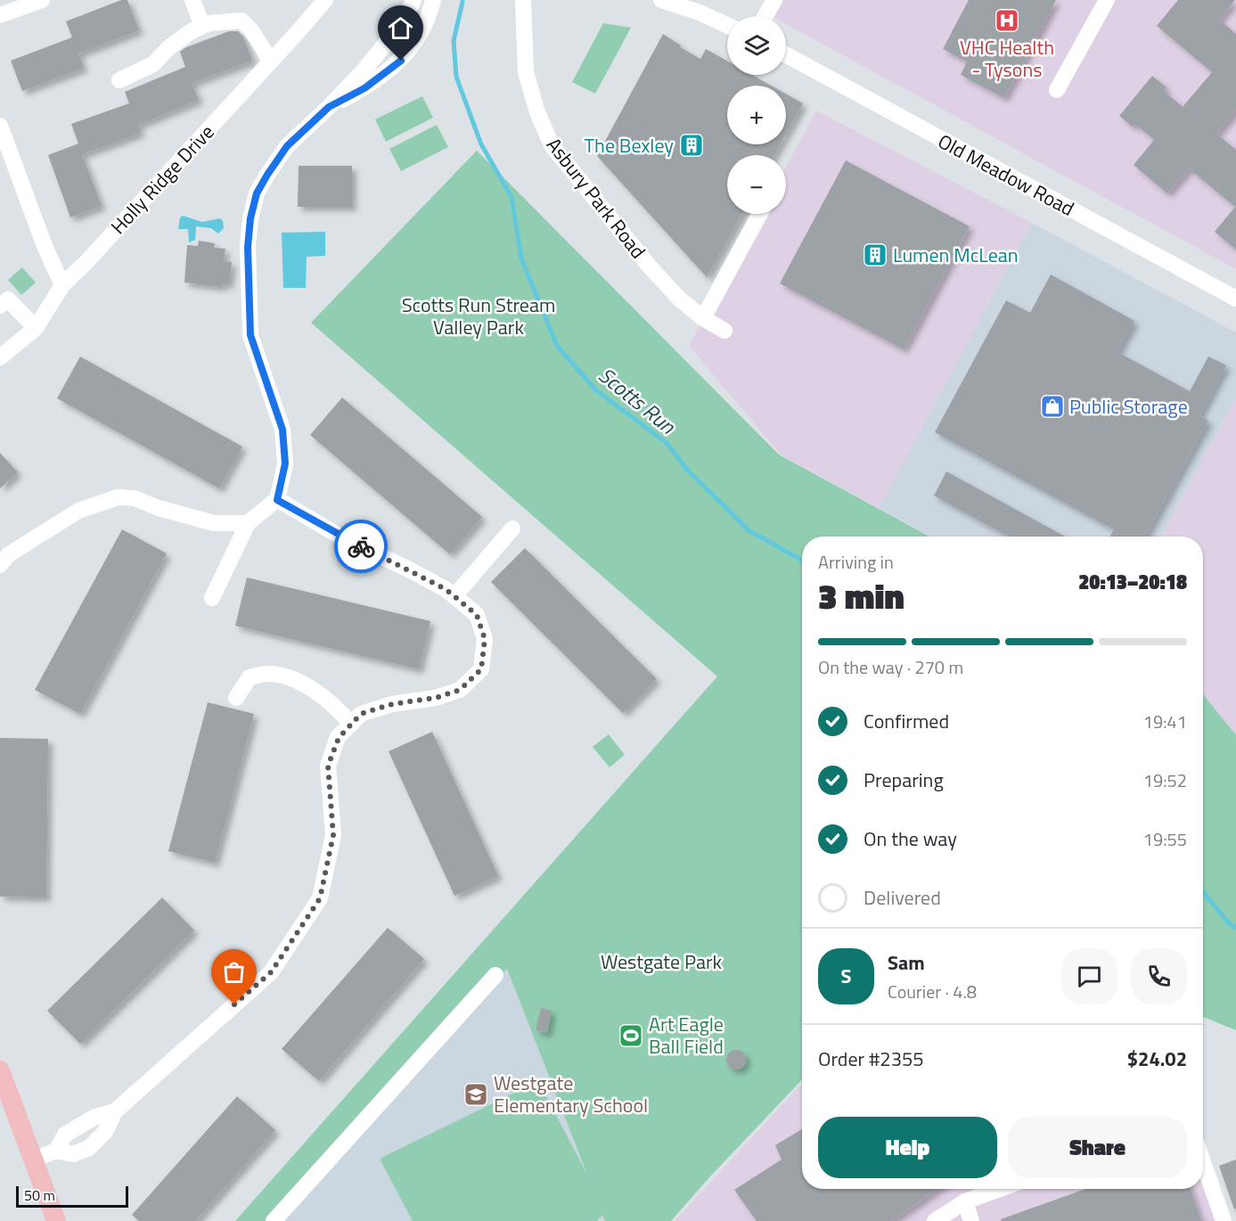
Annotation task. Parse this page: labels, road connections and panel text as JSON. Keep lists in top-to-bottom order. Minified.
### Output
{"streets":{"street":["Old Meadow Road","Holly Ridge Drive","Asbury Park Road"]},"water":["Scotts Run"],"parks":["Scotts Run Stream Valley Park","Westgate Park"],"places":{"hospital":["VHC Health - Tysons"],"building":["The Bexley","Lumen McLean"],"shop":["Public Storage"],"sports":["Art Eagle Ball Field"],"school or university":["Westgate Elementary School"]},"scale_bar":"50 m","page":{"map_buttons":["+","−"],"heading":["3 min","Arriving in","20:13–20:18"],"panel":["Sam","Courier · 4.8","Order #2355","$24.02"],"bar":"On the way · 270 m","list":[["Confirmed","19:41"],["Preparing","19:52"],["On the way","19:55"],"Delivered"],"round":"S","buttons":["Help","Share"],"scale":"50 m"}}
